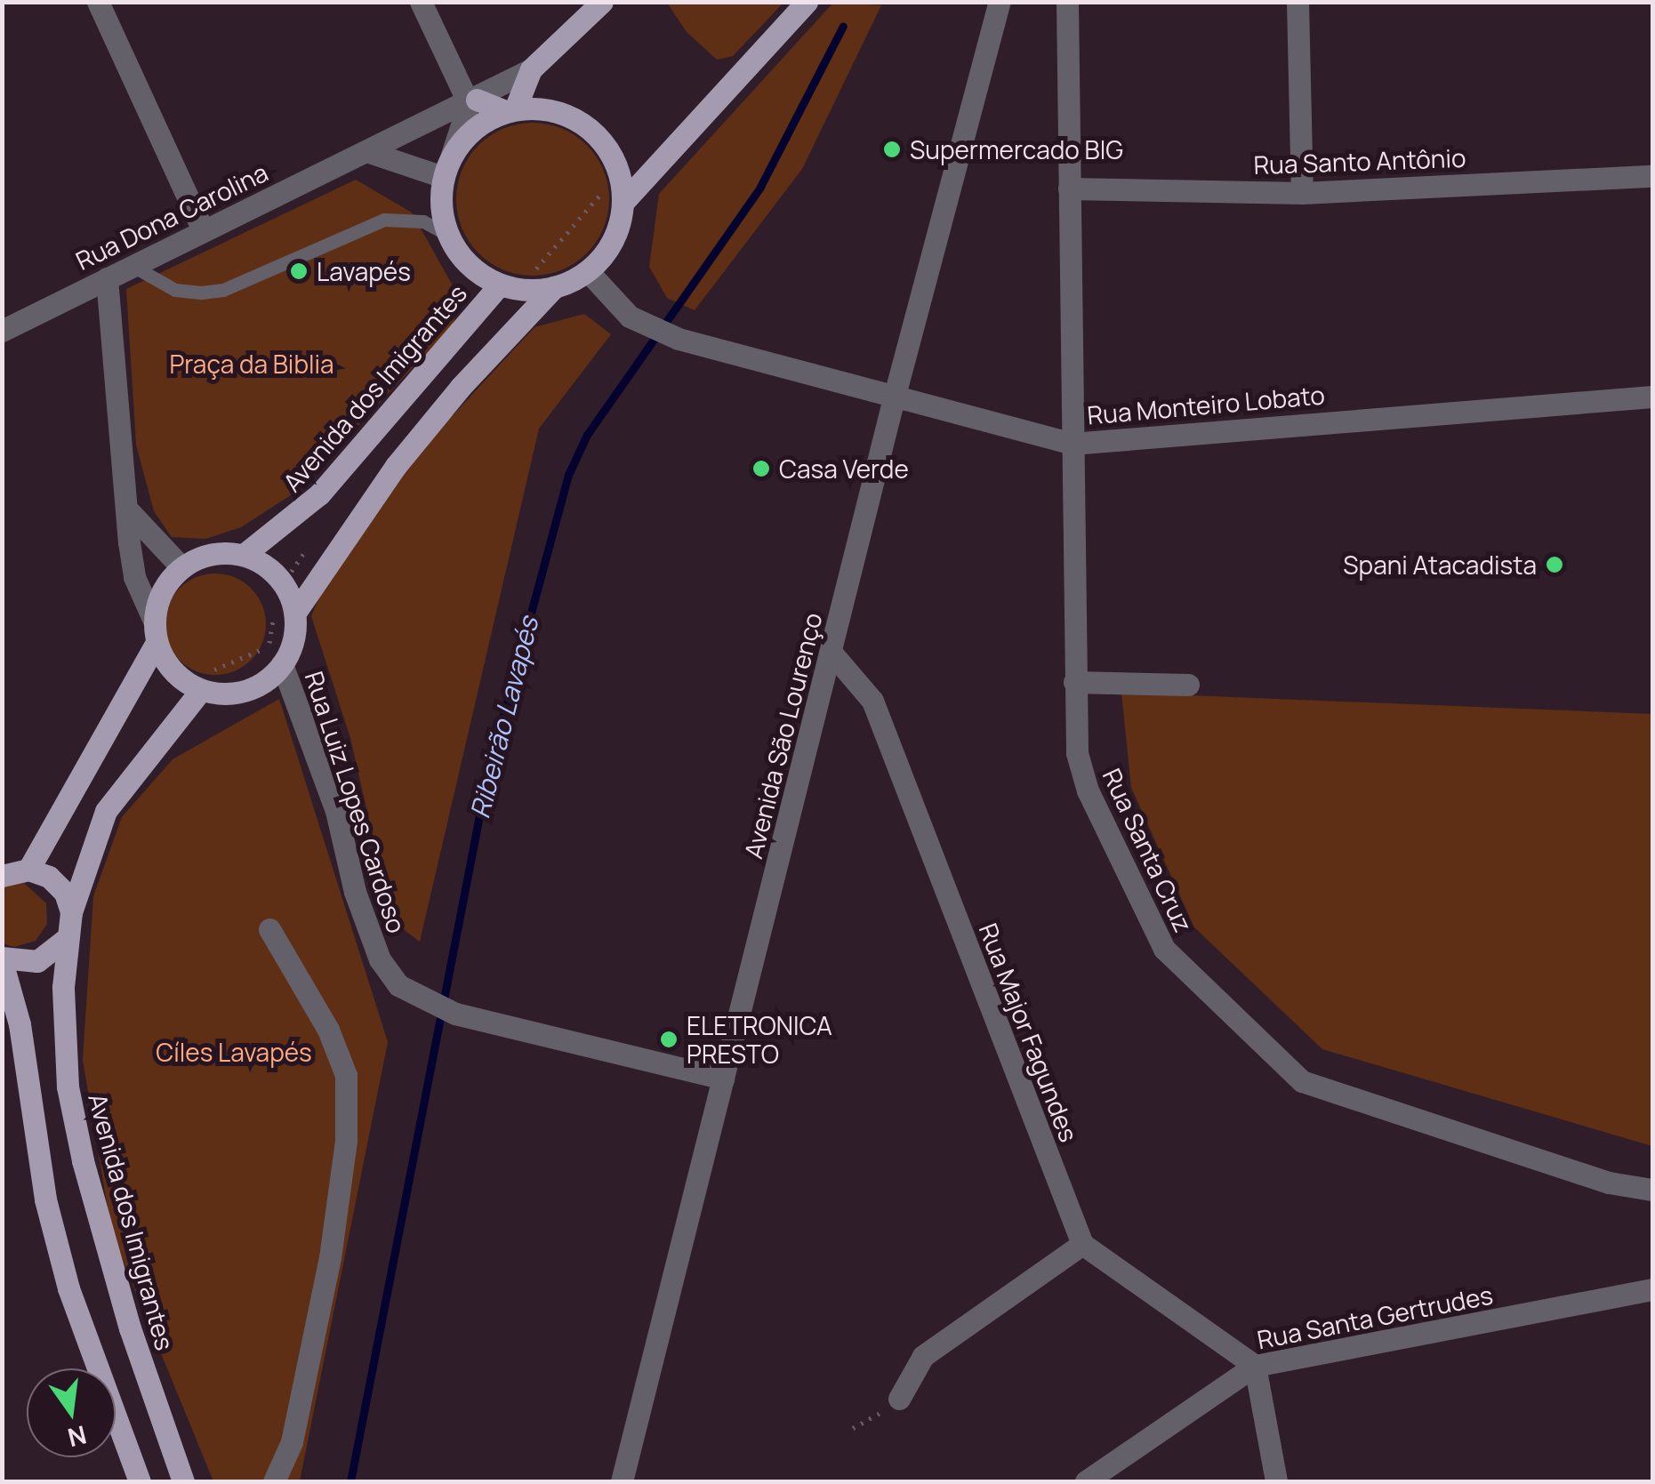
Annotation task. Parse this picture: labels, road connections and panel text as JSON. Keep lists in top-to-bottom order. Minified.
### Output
{"streets":{"main road":["Rua Dona Carolina","Avenida dos Imigrantes"],"street":["Rua Santo Antônio","Rua Monteiro Lobato","Avenida São Lourenço","Rua Luiz Lopes Cardoso","Rua Santa Cruz","Rua Major Fagundes","Rua Santa Gertrudes"]},"crossings":[["Rua Santo Antônio","Rua Santa Cruz"],["Rua Dona Carolina","Avenida dos Imigrantes"],["Rua Dona Carolina","Rua Monteiro Lobato"],["Avenida dos Imigrantes","Rua Monteiro Lobato"],["Avenida dos Imigrantes","Rua Luiz Lopes Cardoso"],["Rua Monteiro Lobato","Avenida São Lourenço"],["Rua Monteiro Lobato","Rua Santa Cruz"],["Avenida São Lourenço","Rua Luiz Lopes Cardoso"],["Avenida São Lourenço","Rua Major Fagundes"]],"water":["Ribeirão Lavapés"],"parks":["Praça da Biblia","Cíles Lavapés"],"places":["Supermercado BIG","Lavapés","Casa Verde","Spani Atacadista","ELETRONICA PRESTO"],"north":"bottom"}
